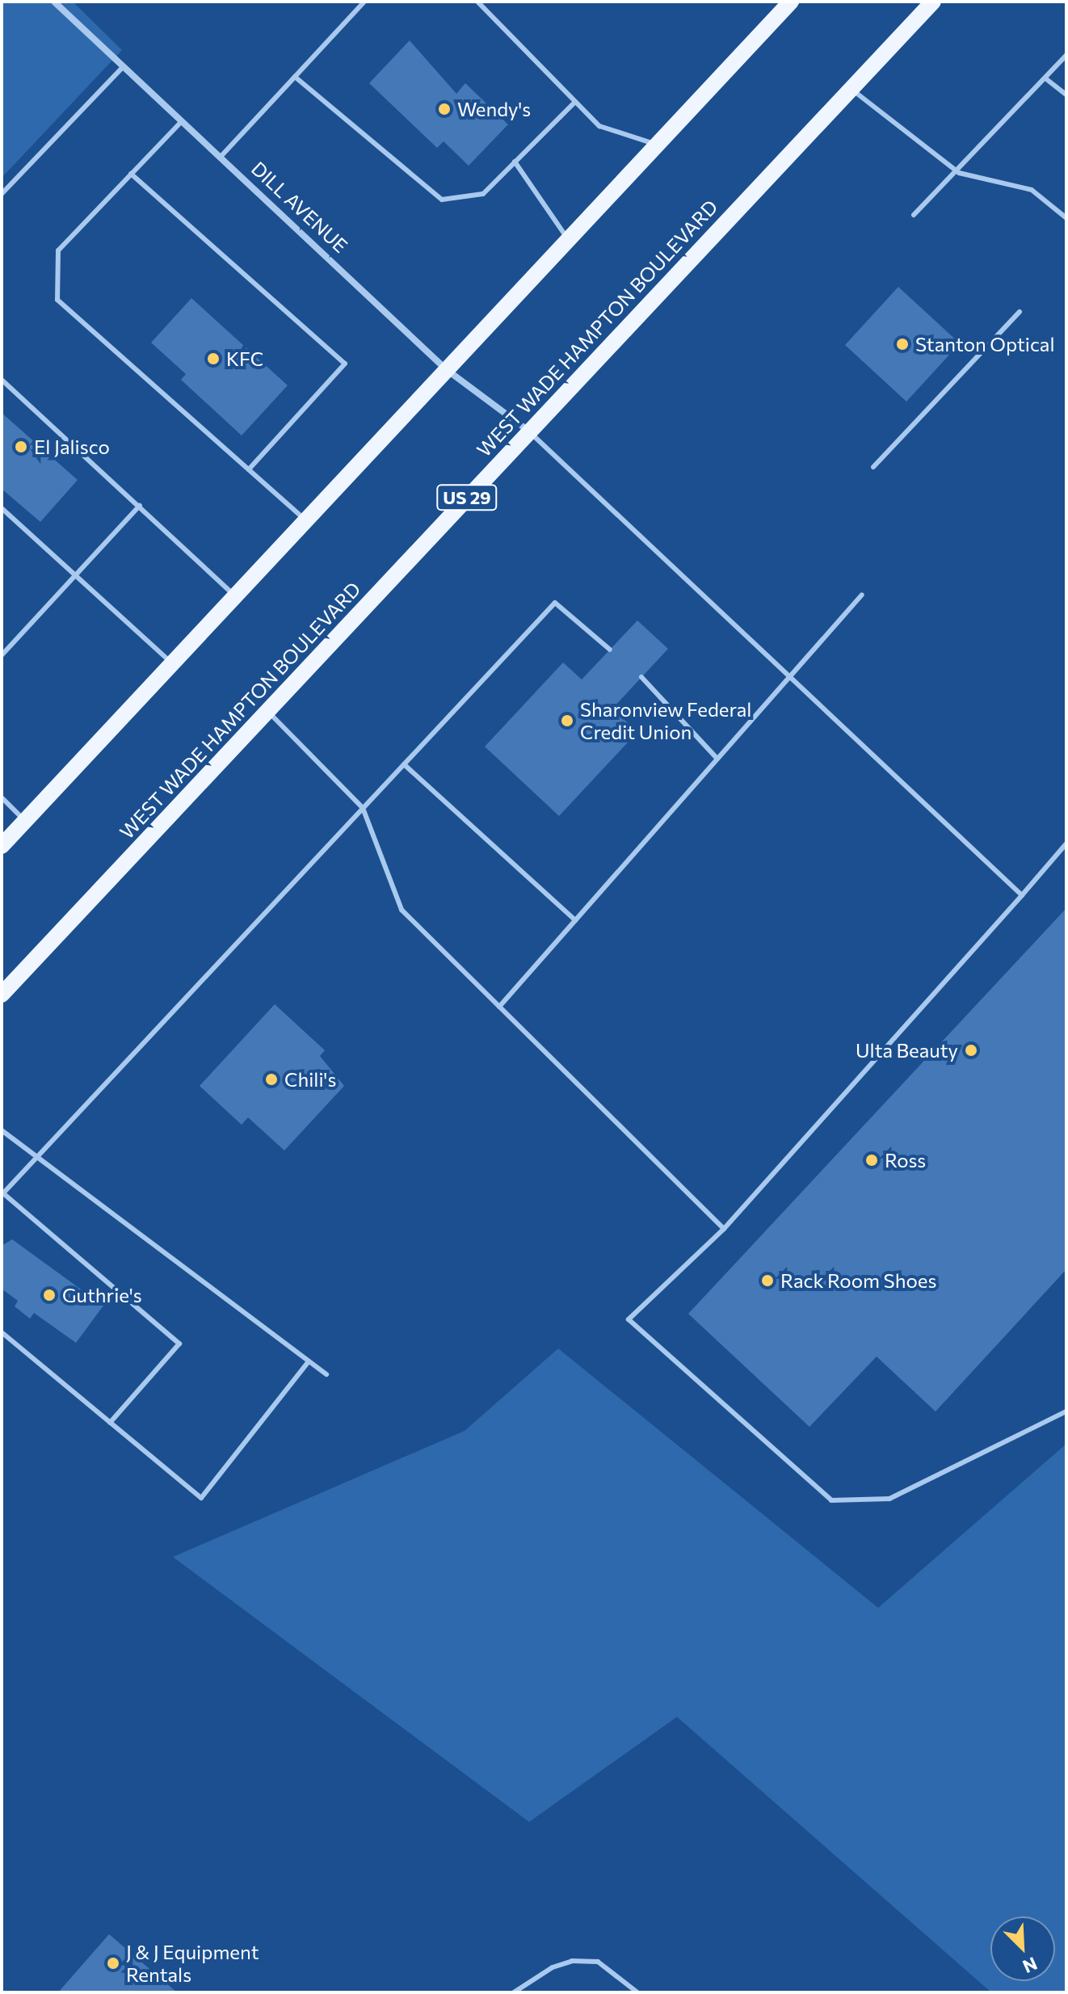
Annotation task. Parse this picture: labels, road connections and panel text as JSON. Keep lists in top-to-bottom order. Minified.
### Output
{"streets":{"main road":["WEST WADE HAMPTON BOULEVARD","US 29"],"street":["DILL AVENUE"]},"crossings":[["DILL AVENUE","WEST WADE HAMPTON BOULEVARD"]],"places":["Wendy's","Stanton Optical","KFC","El Jalisco","Sharonview Federal Credit Union","Ulta Beauty","Chili's","Ross","Rack Room Shoes","Guthrie's","J & J Equipment Rentals"],"north":"bottom right"}
